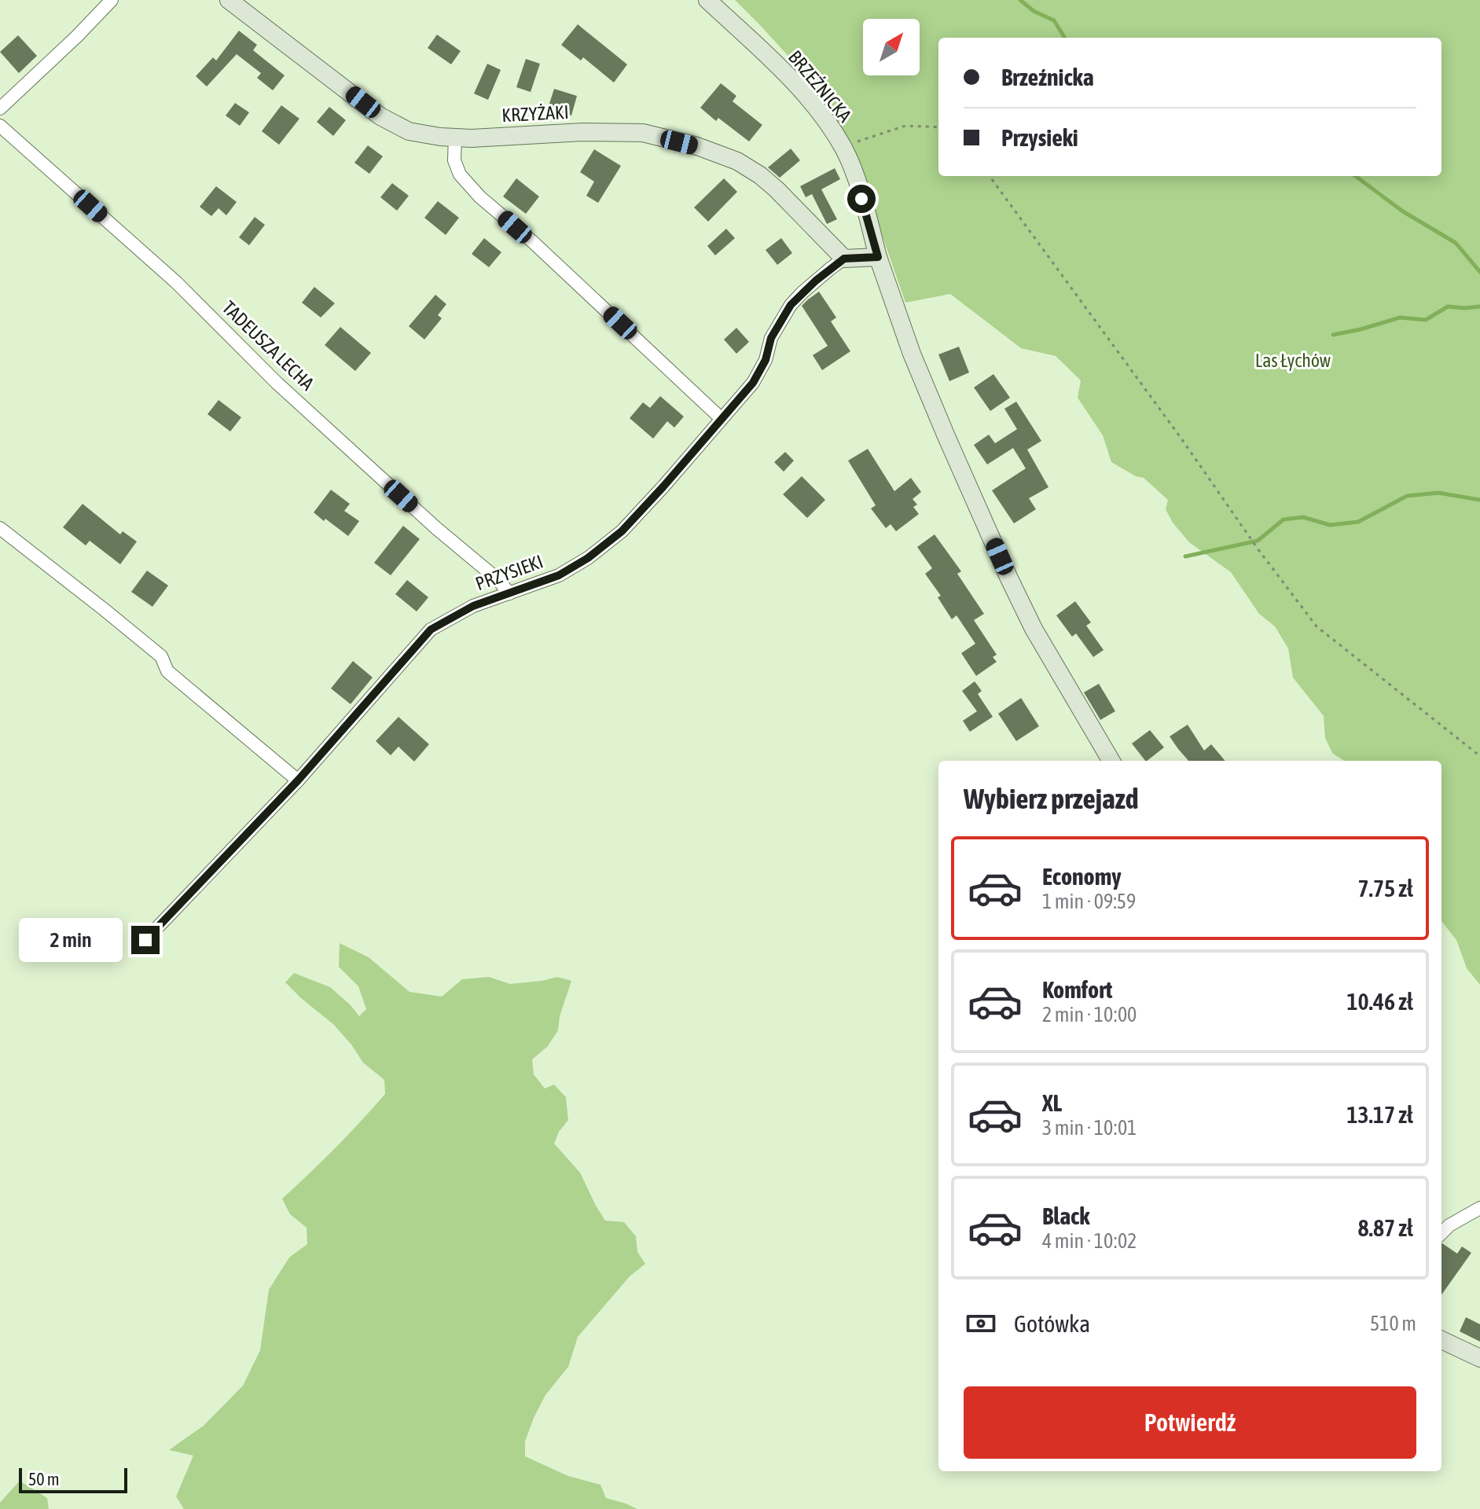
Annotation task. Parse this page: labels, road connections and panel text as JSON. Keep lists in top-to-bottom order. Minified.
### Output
{"streets":{"street":["BRZEŹNICKA","KRZYŻAKI","TADEUSZA LECHA","PRZYSIEKI"]},"crossings":[["KRZYŻAKI","PRZYSIEKI"],["TADEUSZA LECHA","PRZYSIEKI"]],"parks":["Las Łychów"],"scale_bar":"50 m","north":"top right","page":{"banner":["Brzeźnicka","Przysieki"],"heading":"Wybierz przejazd","list":[{"name":"Economy","note":"1 min · 09:59","value":"7.75 zł"},{"name":"Komfort","note":"2 min · 10:00","value":"10.46 zł"},{"name":"XL","note":"3 min · 10:01","value":"13.17 zł"},{"name":"Black","note":"4 min · 10:02","value":"8.87 zł"}],"bubble":"2 min","pay":["Gotówka","510 m"],"buttons":"Potwierdź","scale":"50 m"}}
